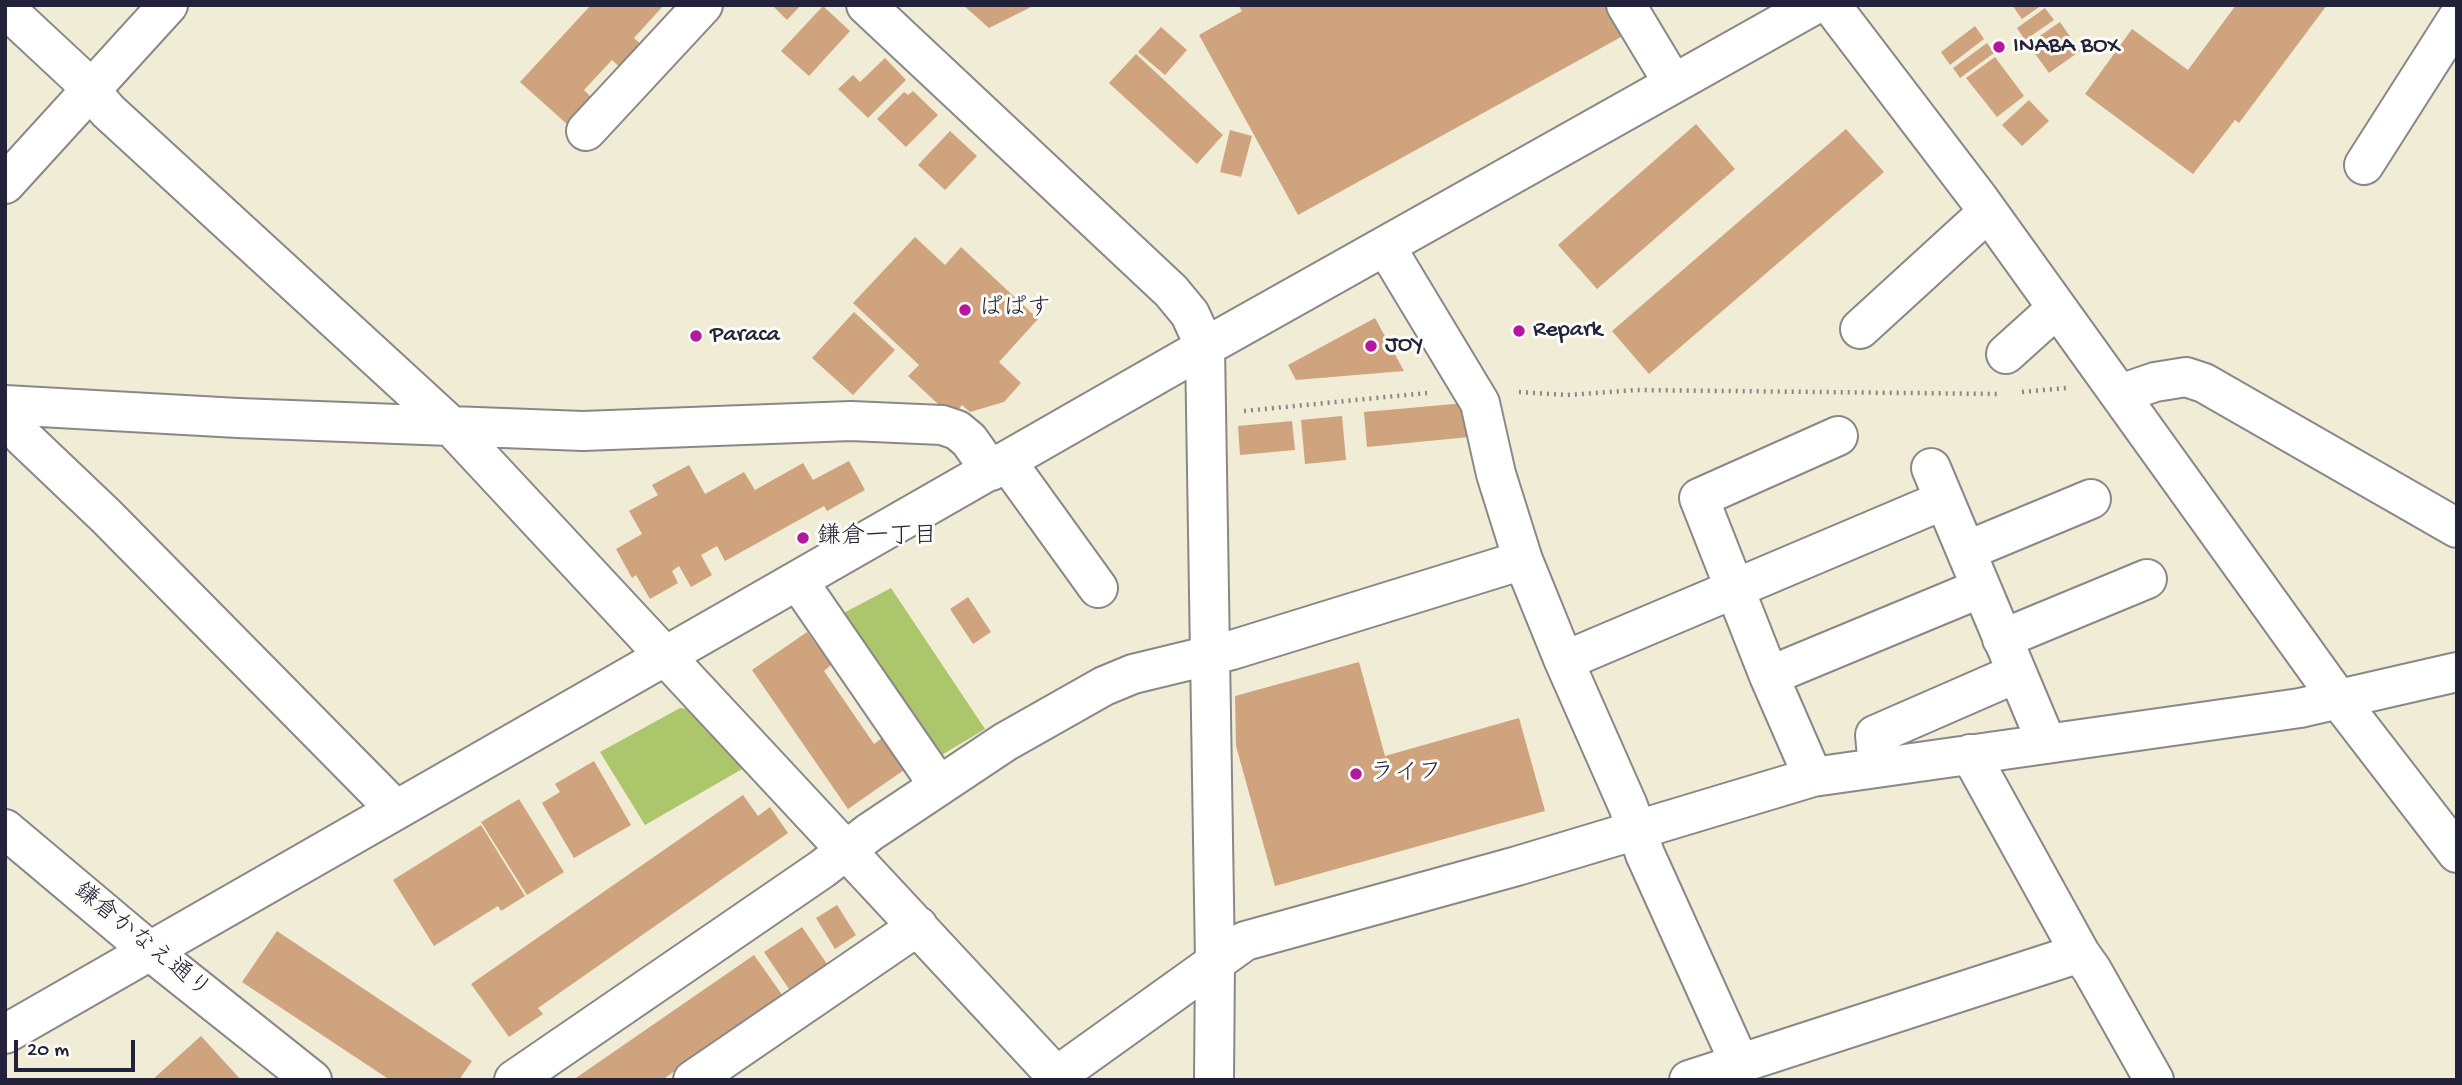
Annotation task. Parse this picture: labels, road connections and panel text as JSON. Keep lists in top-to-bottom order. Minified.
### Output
{"streets":{"street":["鎌倉かなえ通り"]},"places":["INABA BOX","ぱぱす","Repark","Paraca","JOY","鎌倉一丁目","ライフ"],"scale_bar":"20 m"}
